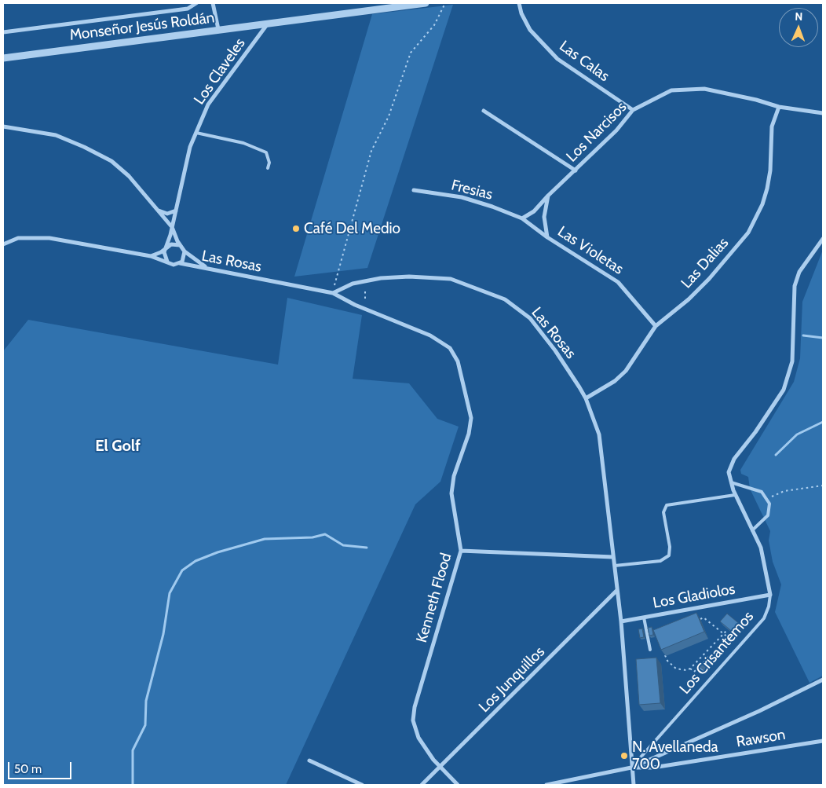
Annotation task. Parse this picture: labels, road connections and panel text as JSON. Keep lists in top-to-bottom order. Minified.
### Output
{"streets":{"street":["Monseñor Jesús Roldán","Las Calas","Los Claveles","Los Narcisos","Fresias","Las Violetas","Las Rosas","Las Dalias","Los Gladiolos","Kenneth Flood","Los Crisantemos","Los Junquillos","Rawson"]},"crossings":[["Monseñor Jesús Roldán","Los Claveles"],["Las Calas","Los Narcisos"],["Los Claveles","Las Rosas"],["Los Narcisos","Fresias"],["Los Narcisos","Las Violetas"],["Los Narcisos","Las Dalias"],["Fresias","Las Violetas"],["Las Violetas","Las Dalias"],["Las Rosas","Las Dalias"],["Las Rosas","Los Gladiolos"],["Las Rosas","Kenneth Flood"],["Las Rosas","Los Crisantemos"],["Las Rosas","Los Junquillos"],["Las Rosas","Rawson"],["Los Gladiolos","Los Crisantemos"],["Kenneth Flood","Los Junquillos"],["Los Crisantemos","Rawson"]],"districts":["El Golf"],"places":["Café Del Medio","N. Avellaneda 700"],"scale_bar":"50 m","north":"top"}
